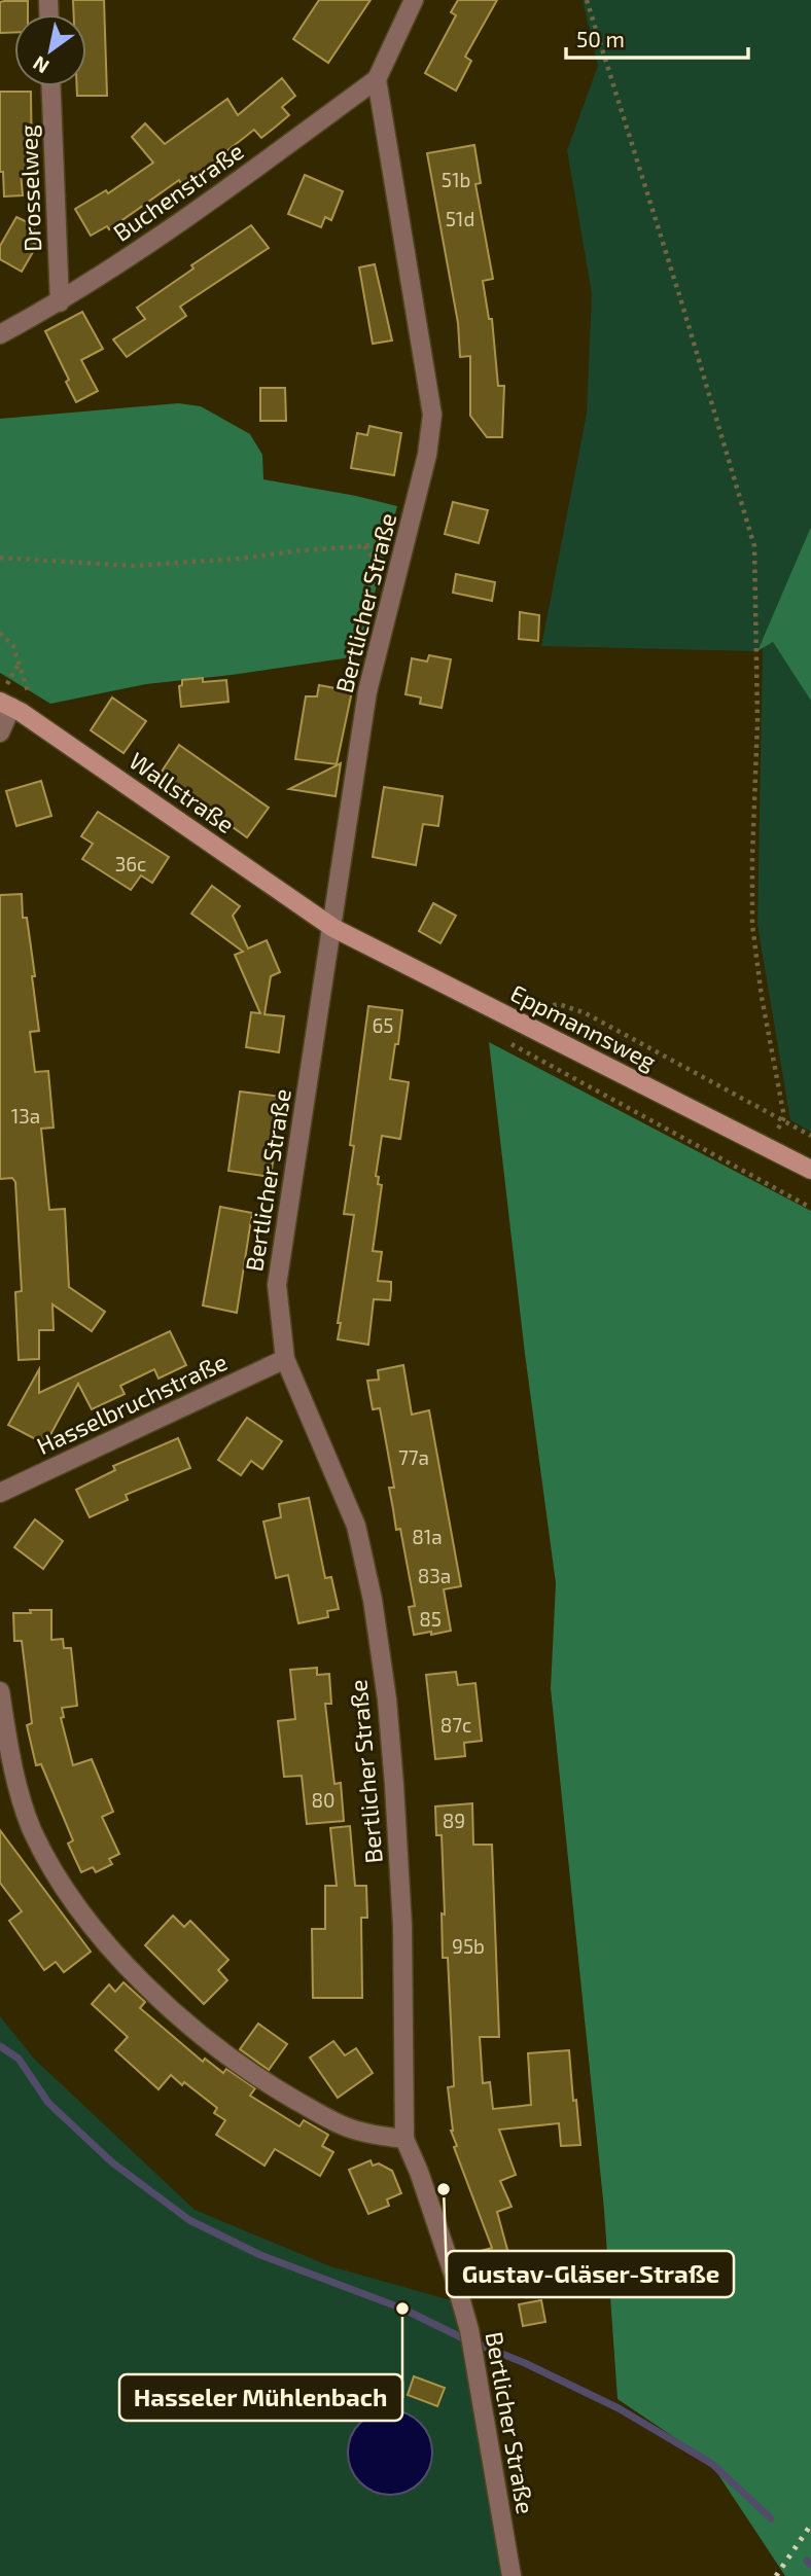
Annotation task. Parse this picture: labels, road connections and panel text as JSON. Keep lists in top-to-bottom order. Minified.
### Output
{"streets":{"street":["Drosselweg","Buchenstraße","Bertlicher Straße","Wallstraße","Eppmannsweg","Hasselbruchstraße"]},"crossings":[["Drosselweg","Buchenstraße"],["Buchenstraße","Bertlicher Straße"],["Bertlicher Straße","Wallstraße"],["Bertlicher Straße","Eppmannsweg"],["Bertlicher Straße","Hasselbruchstraße"],["Wallstraße","Eppmannsweg"]],"places":["Gustav-Gläser-Straße","Hasseler Mühlenbach"],"house_numbers":["51b","51d","36c","65","13a","77a","81a","83a","85","87c","80","89","95b"],"scale_bar":"50 m","north":"bottom left"}
